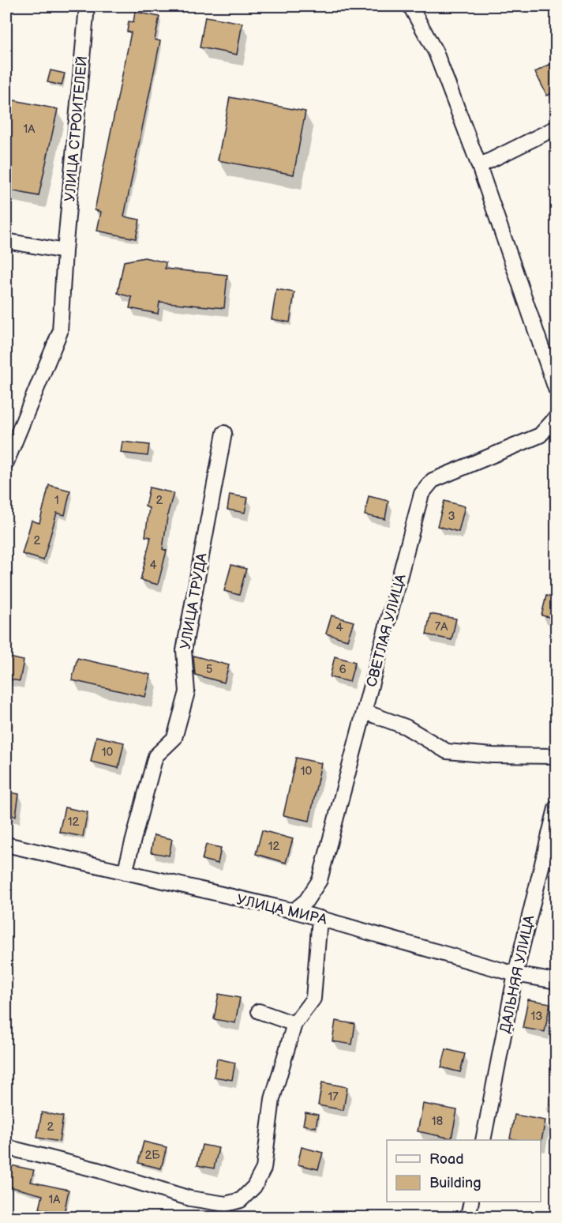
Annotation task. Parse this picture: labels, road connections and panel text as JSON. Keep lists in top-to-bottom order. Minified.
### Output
{"streets":{"street":["УЛИЦА СТРОИТЕЛЕЙ","УЛИЦА ТРУДА","СВЕТЛАЯ УЛИЦА","УЛИЦА МИРА","ДАЛЬНЯЯ УЛИЦА"]},"crossings":[["УЛИЦА ТРУДА","УЛИЦА МИРА"],["СВЕТЛАЯ УЛИЦА","УЛИЦА МИРА"],["УЛИЦА МИРА","ДАЛЬНЯЯ УЛИЦА"]],"house_numbers":["1А","1","2","3","2","4","7А","4","5","6","10","10","12","12","13","17","18","2","2Б","1А"],"legend":["Road","Building"]}
